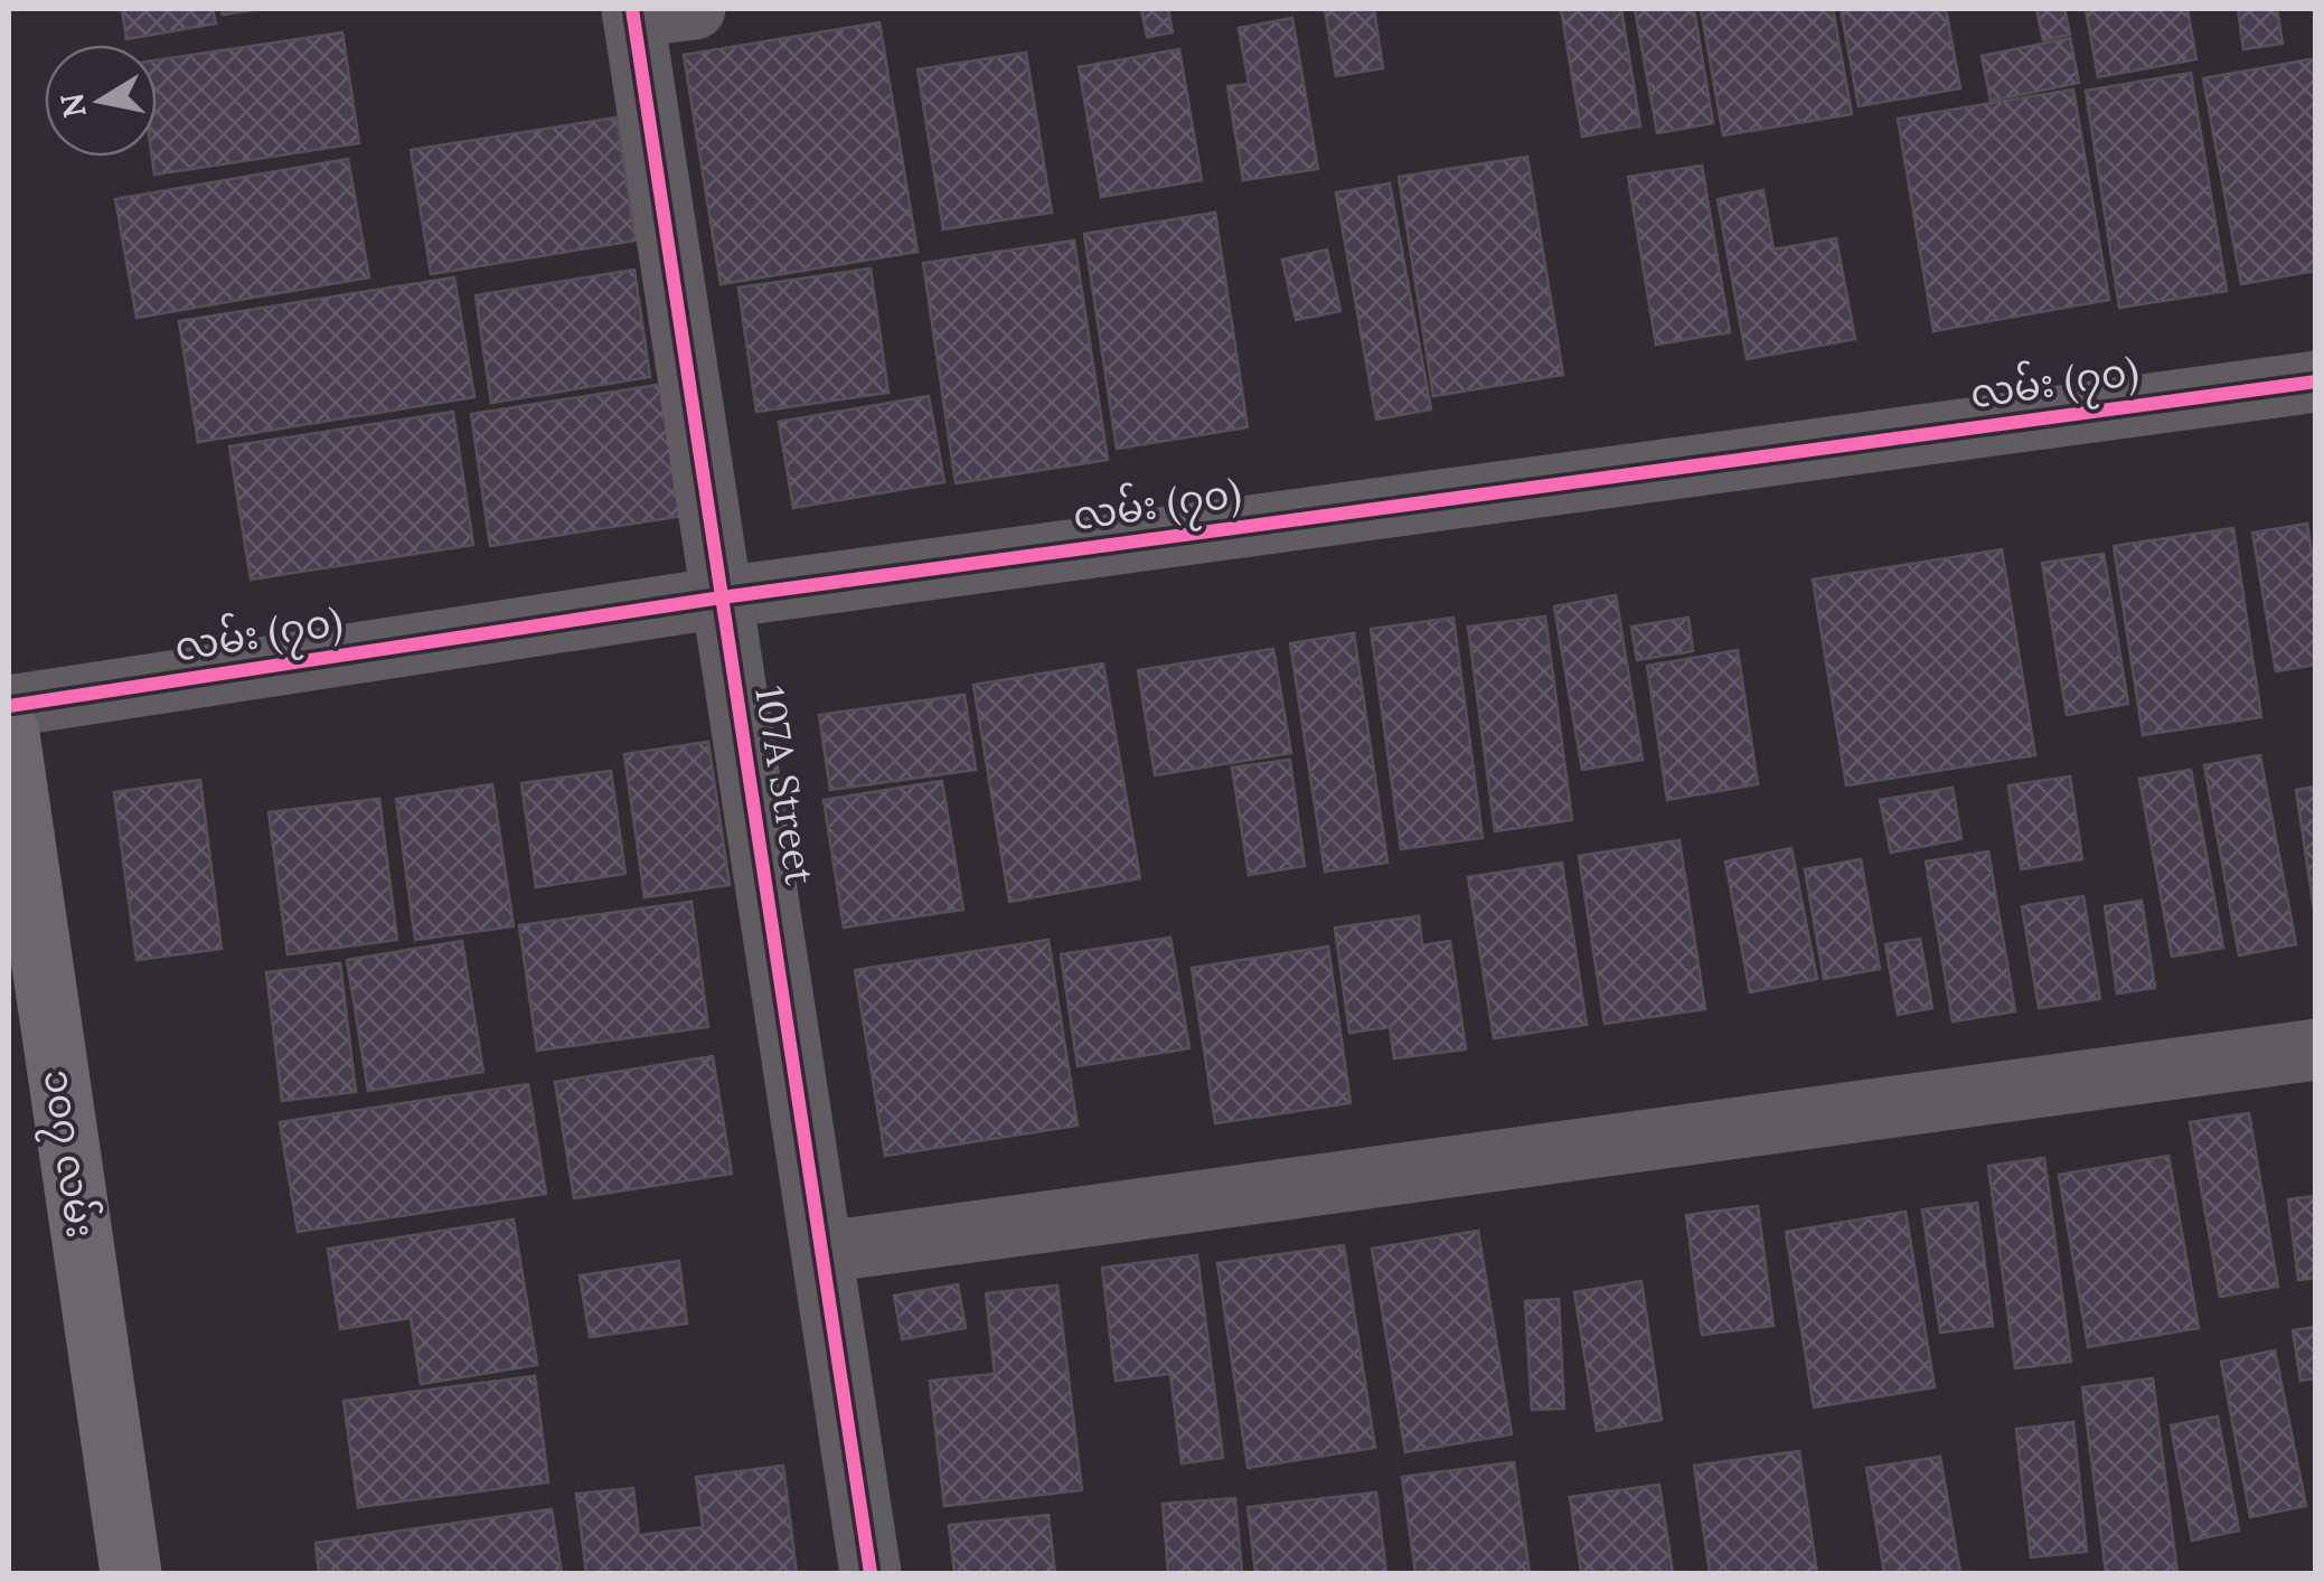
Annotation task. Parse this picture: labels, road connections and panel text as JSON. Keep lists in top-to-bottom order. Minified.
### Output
{"streets":{"main road":["၁၀၇ လမ်း"],"street":["လမ်း (၇၀)","107A Street"]},"crossings":[["လမ်း (၇၀)","107A Street"]],"north":"left"}
